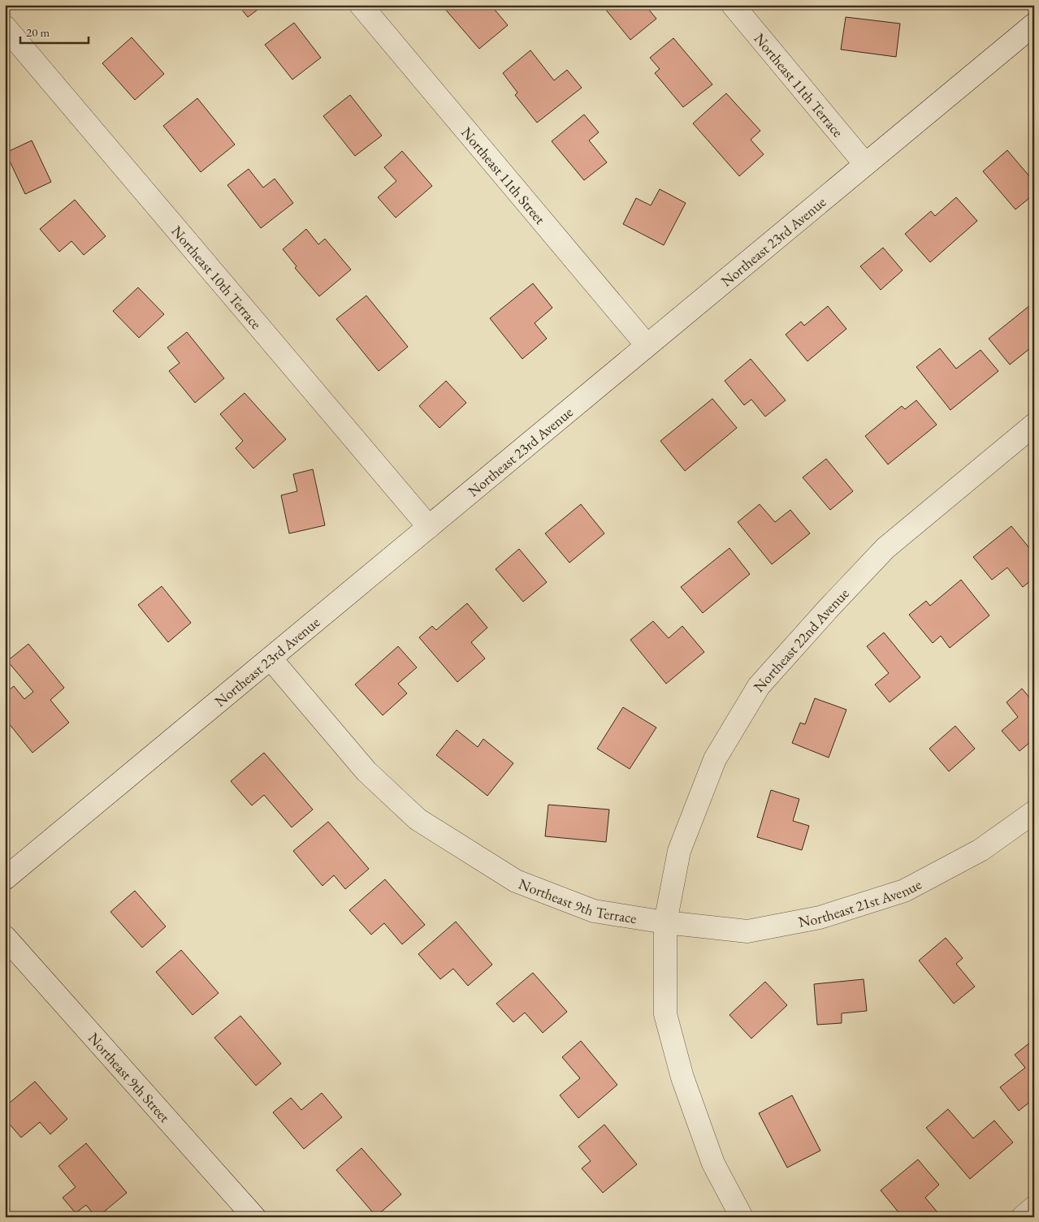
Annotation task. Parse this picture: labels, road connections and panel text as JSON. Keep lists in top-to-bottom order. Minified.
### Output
{"streets":{"street":["Northeast 11th Terrace","Northeast 11th Street","Northeast 23rd Avenue","Northeast 10th Terrace","Northeast 22nd Avenue","Northeast 9th Terrace","Northeast 21st Avenue","Northeast 9th Street"]},"crossings":[["Northeast 11th Terrace","Northeast 23rd Avenue"],["Northeast 11th Street","Northeast 23rd Avenue"],["Northeast 23rd Avenue","Northeast 10th Terrace"],["Northeast 23rd Avenue","Northeast 9th Terrace"],["Northeast 22nd Avenue","Northeast 9th Terrace"],["Northeast 22nd Avenue","Northeast 21st Avenue"],["Northeast 9th Terrace","Northeast 21st Avenue"]],"scale_bar":"20 m"}
